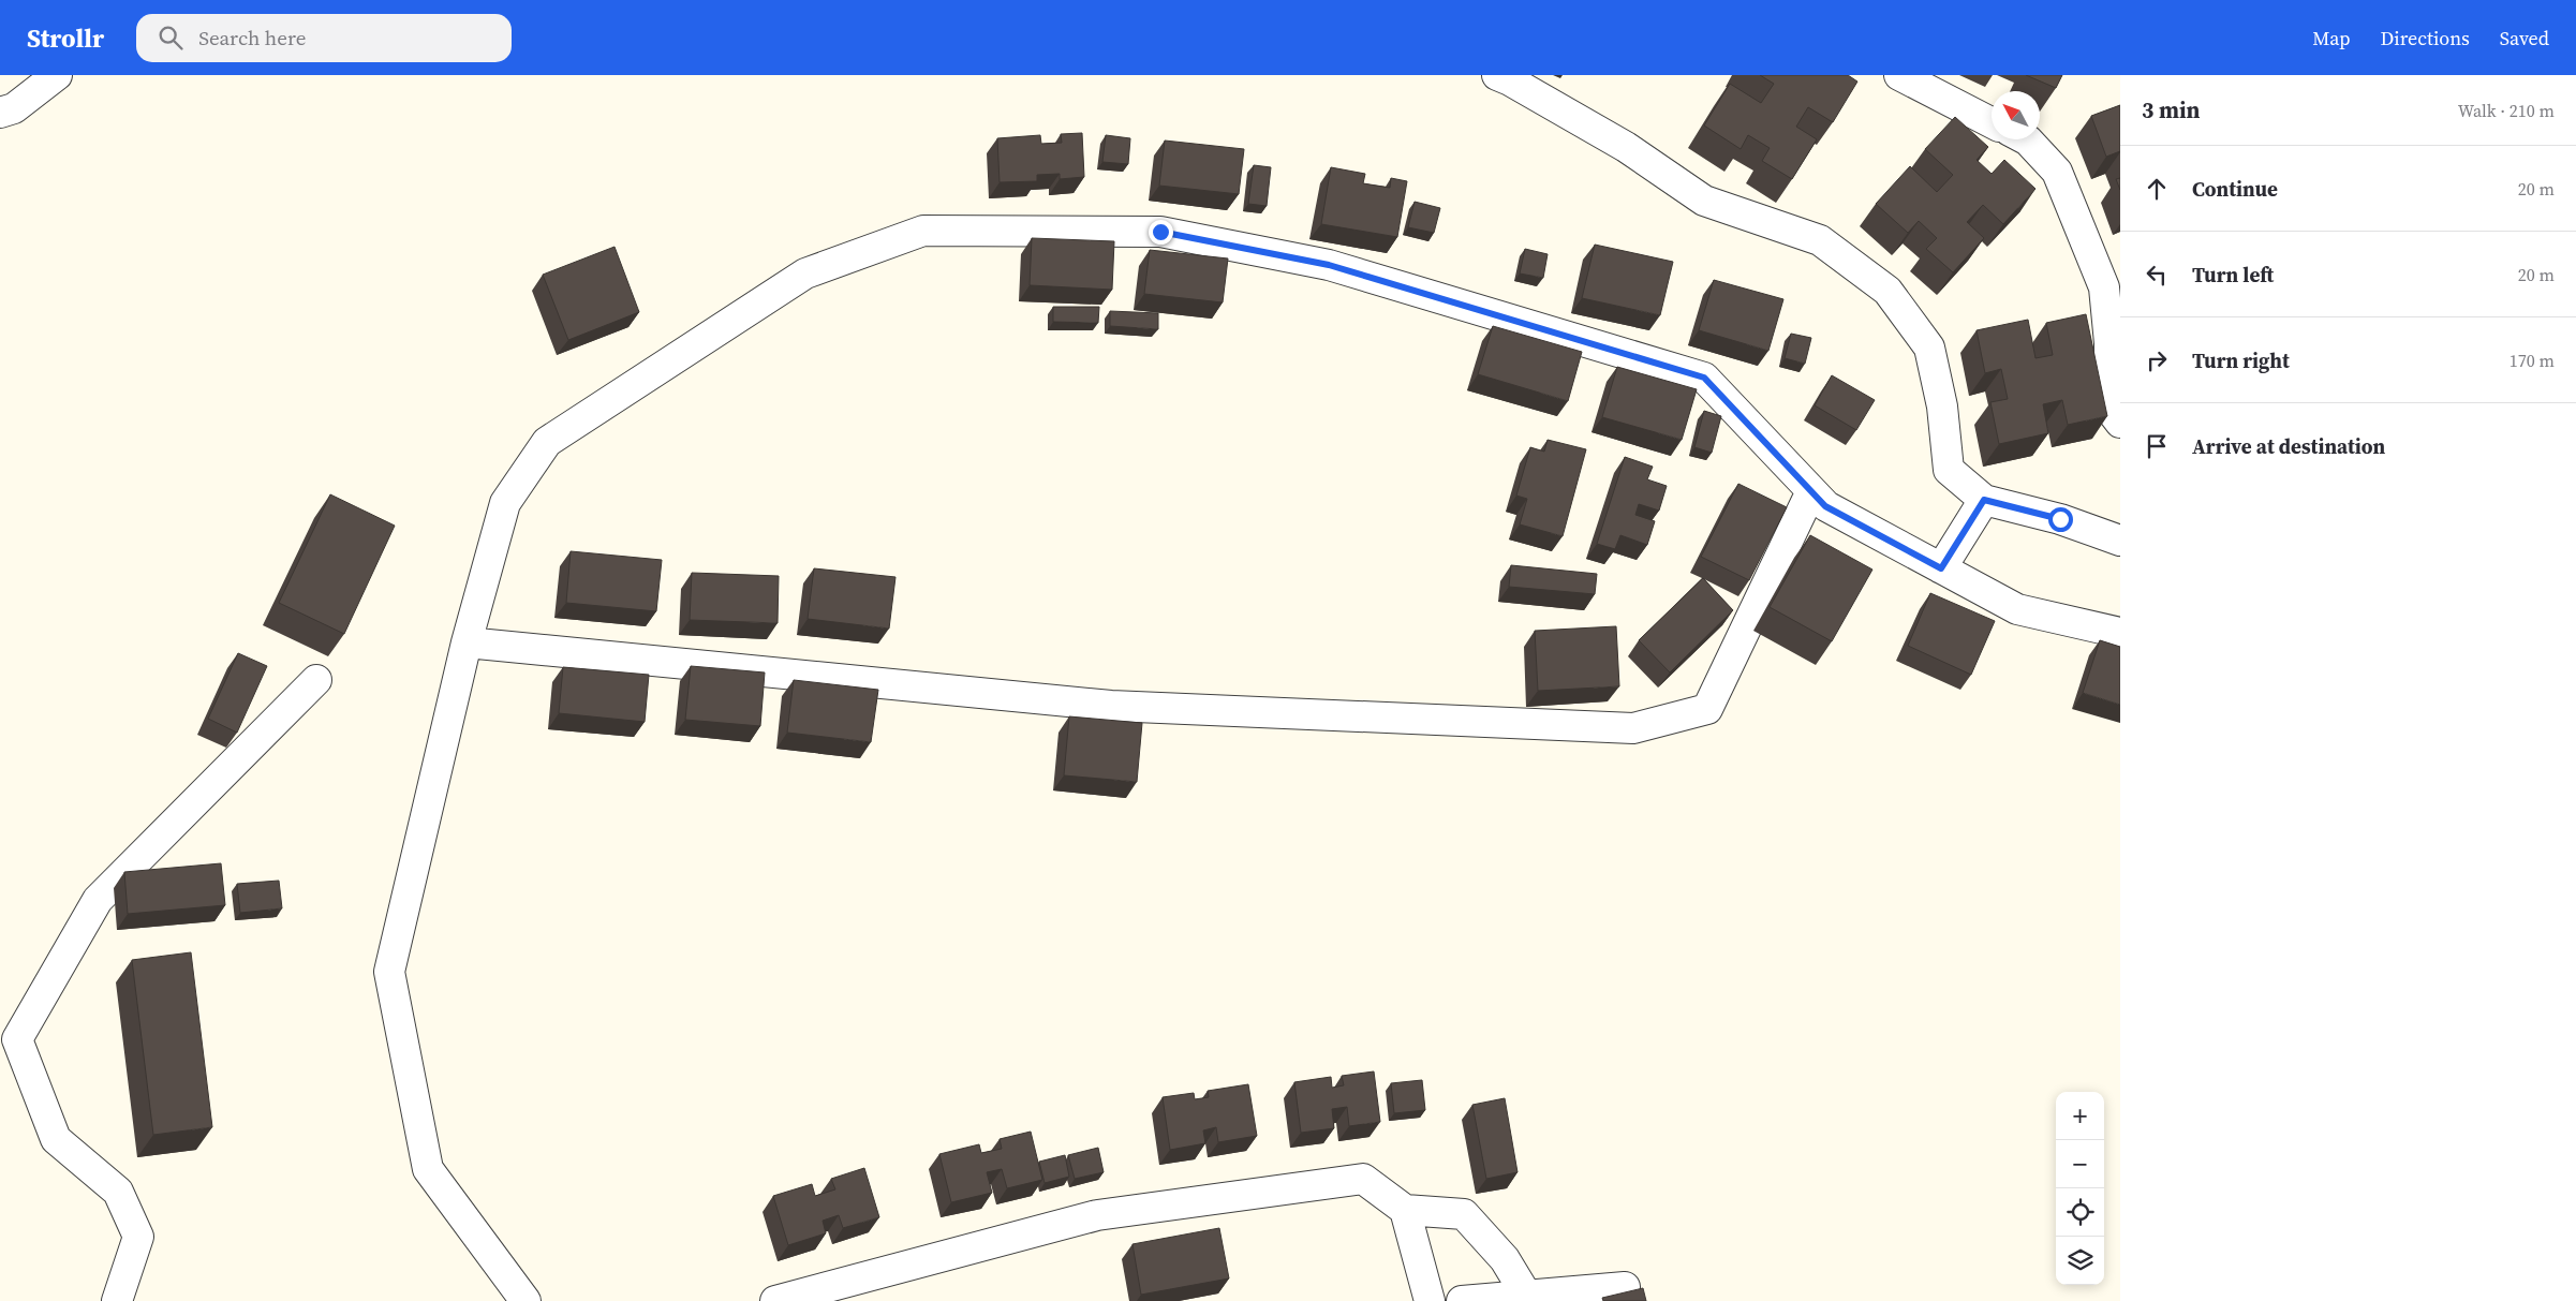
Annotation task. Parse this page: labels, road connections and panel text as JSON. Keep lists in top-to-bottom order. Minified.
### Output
{"north":"top left","page":{"header":"Strollr","search":"Search here","nav":["Map","Directions","Saved"],"heading":["3 min","Walk · 210 m"],"list":[["Continue","20 m"],["Turn left","20 m"],["Turn right","170 m"],"Arrive at destination"],"map_buttons":["+","−"]}}
